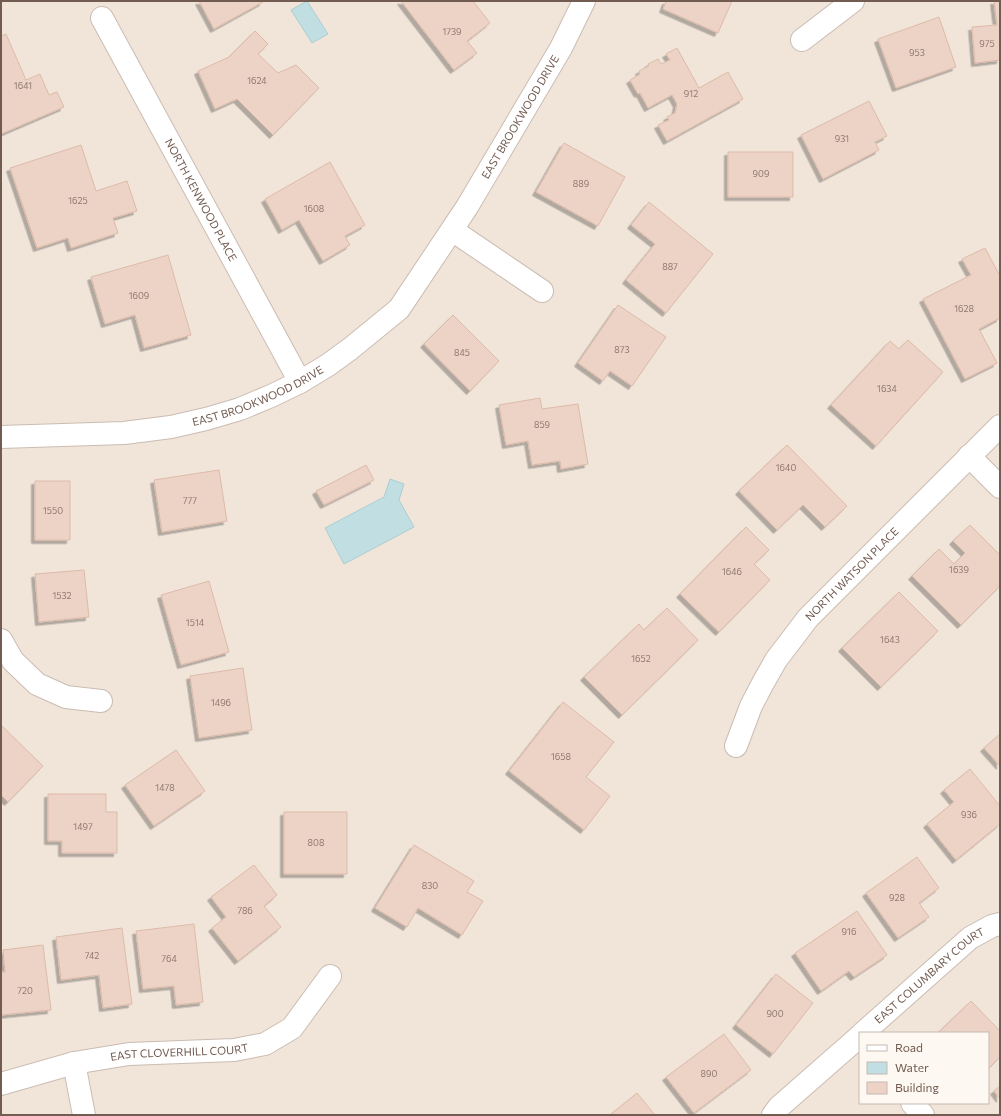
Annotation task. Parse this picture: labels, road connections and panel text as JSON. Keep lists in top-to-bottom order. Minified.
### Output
{"streets":{"street":["EAST BROOKWOOD DRIVE","NORTH KENWOOD PLACE","NORTH WATSON PLACE","EAST COLUMBARY COURT","EAST CLOVERHILL COURT"]},"crossings":[["EAST BROOKWOOD DRIVE","NORTH KENWOOD PLACE"]],"house_numbers":["1739","975","953","1624","1641","912","931","909","889","1625","1608","887","1609","1628","873","845","1634","859","1640","777","1550","1639","1646","1532","1514","1643","1652","1496","1658","1478","936","1497","808","830","928","786","916","742","764","720","900","890"],"legend":["Road","Water","Building"]}
